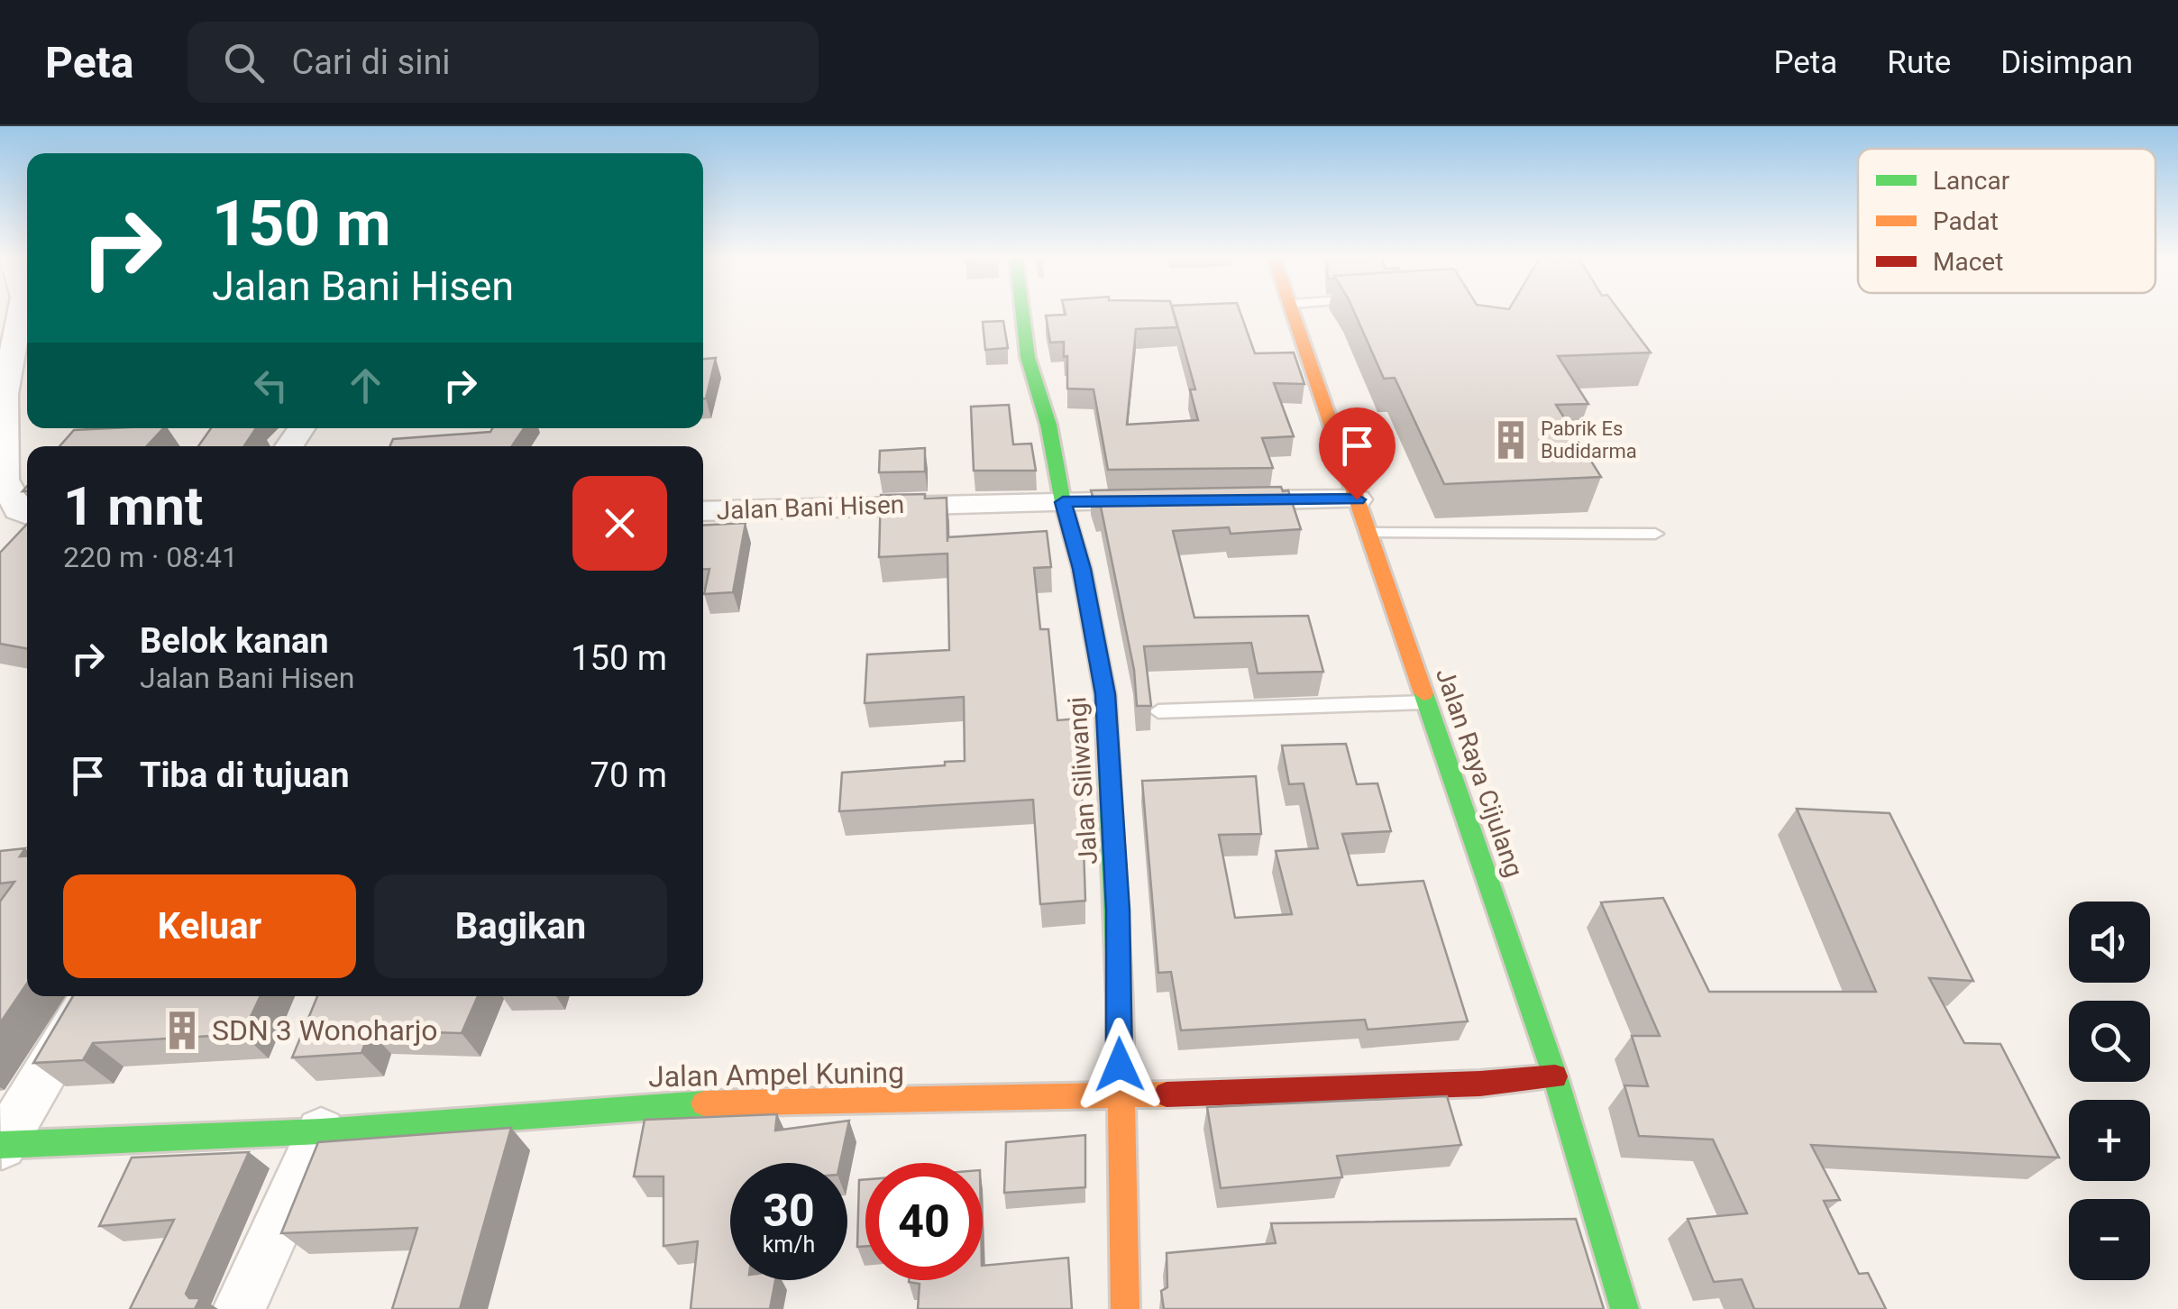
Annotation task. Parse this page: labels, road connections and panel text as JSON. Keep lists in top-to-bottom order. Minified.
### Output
{"streets":{"main road":["Jalan Raya Cijulang","Jalan Siliwangi","Jalan Ampel Kuning"],"street":["Jalan Bani Hisen"]},"crossings":[["Jalan Bani Hisen","Jalan Siliwangi"],["Jalan Raya Cijulang","Jalan Ampel Kuning"],["Jalan Siliwangi","Jalan Ampel Kuning"]],"places":{"building":["Pabrik Es Budidarma","SDN 3 Wonoharjo"]},"legend":["Lancar","Padat","Macet"],"page":{"header":"Peta","search":"Cari di sini","nav":["Peta","Rute","Disimpan"],"turn":["150 m","Jalan Bani Hisen"],"heading":["1 mnt","220 m · 08:41"],"list":[{"name":"Belok kanan","note":"Jalan Bani Hisen","value":"150 m"},{"name":"Tiba di tujuan","value":"70 m"}],"buttons":["Keluar","Bagikan"],"map_buttons":["+","−"],"speed":"30 km/h","limit":"40"}}
